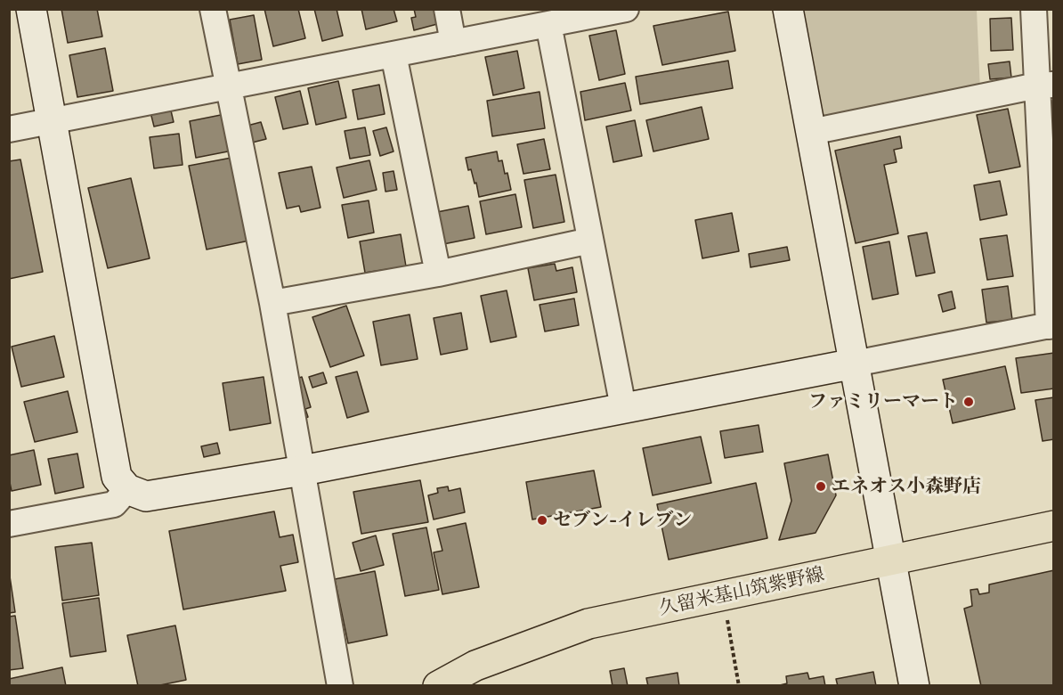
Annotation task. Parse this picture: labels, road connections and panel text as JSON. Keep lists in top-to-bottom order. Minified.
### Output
{"streets":{"main road":["久留米基山筑紫野線"]},"places":["ファミリーマート","エネオス小森野店","セブン-イレブン"]}
